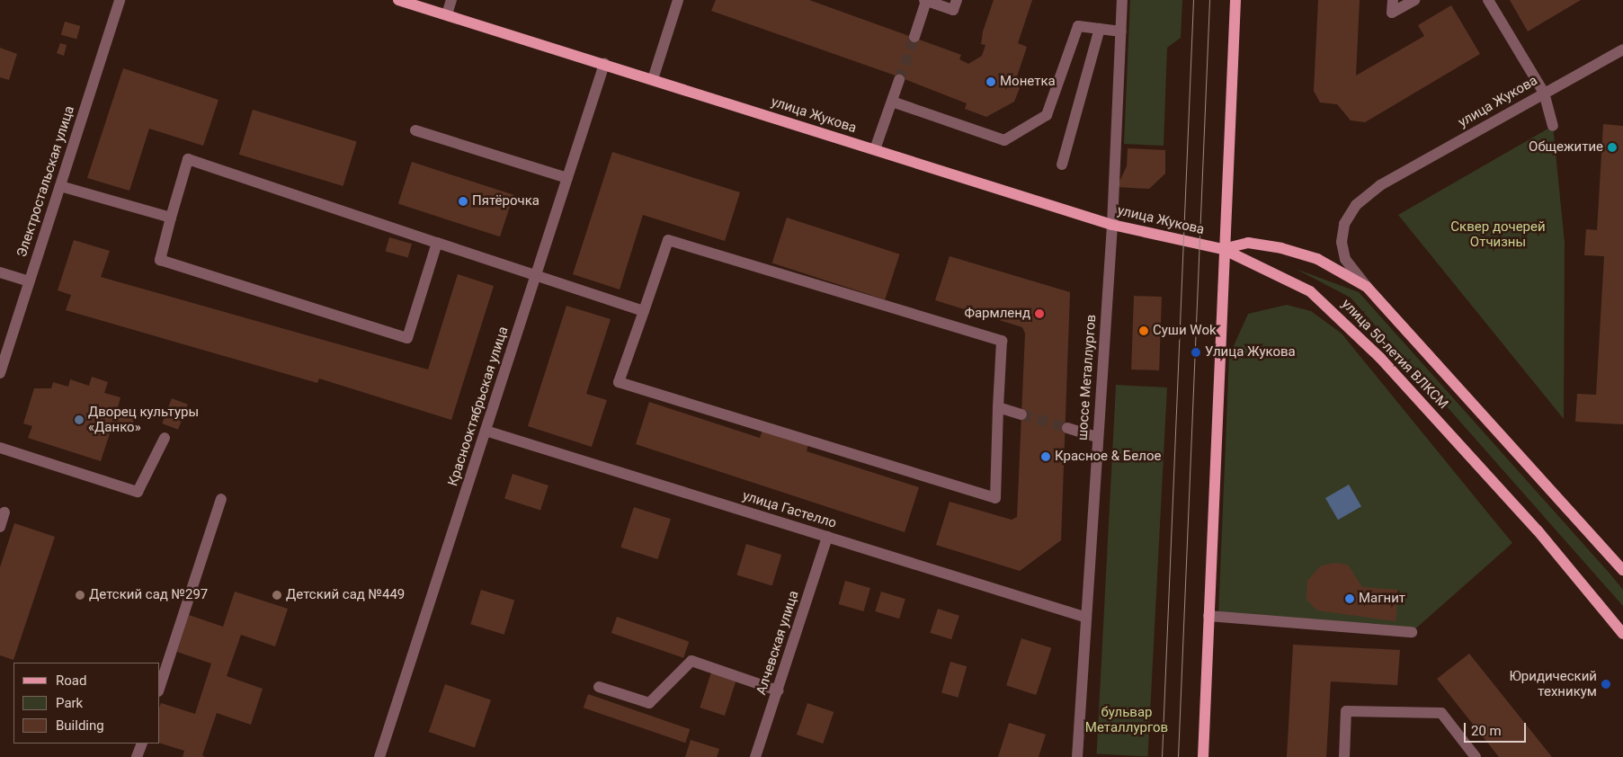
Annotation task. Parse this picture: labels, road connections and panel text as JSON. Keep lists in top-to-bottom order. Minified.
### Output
{"streets":{"main road":["улица Жукова","улица 50-летия ВЛКСМ"],"street":["Электростальская улица","шоссе Металлургов","Краснооктябрьская улица","улица Гастелло","Алчевская улица"]},"crossings":[["улица Жукова","улица 50-летия ВЛКСМ"],["улица Жукова","шоссе Металлургов"],["улица Жукова","Краснооктябрьская улица"],["шоссе Металлургов","улица Гастелло"],["Краснооктябрьская улица","улица Гастелло"],["улица Гастелло","Алчевская улица"]],"parks":["Сквер дочерей Отчизны","бульвар Металлургов"],"places":["Монетка","Общежитие","Пятёрочка","Фармленд","Суши Wok","Улица Жукова","Дворец культуры «Данко»","Красное & Белое","Детский сад №297","Детский сад №449","Магнит","Юридический техникум"],"legend":["Road","Park","Building"],"scale_bar":"20 m"}
